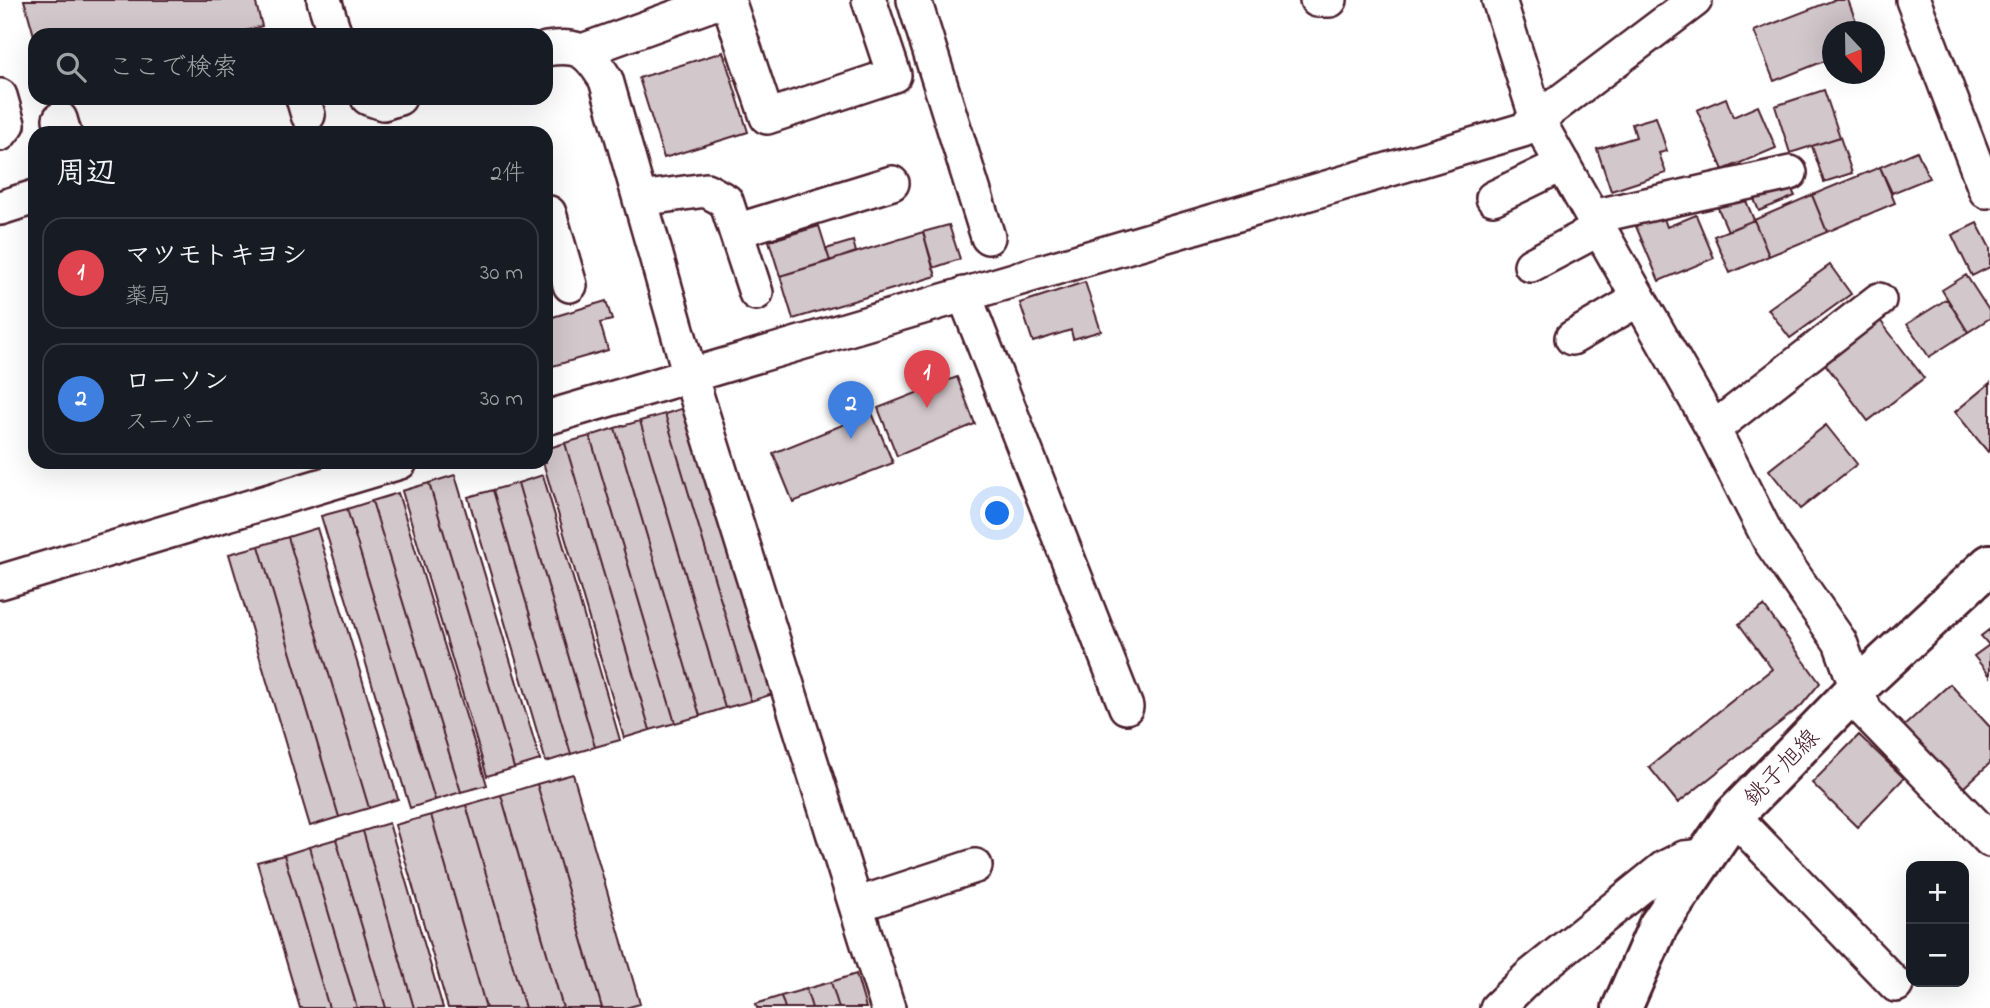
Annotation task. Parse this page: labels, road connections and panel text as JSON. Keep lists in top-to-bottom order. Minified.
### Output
{"streets":{"main road":["銚子旭線"]},"north":"bottom","page":{"search":"ここで検索","heading":["周辺","2件"],"list":[{"mark":"1","name":"マツモトキヨシ","note":"薬局","value":"30 m"},{"mark":"2","name":"ローソン","note":"スーパー","value":"30 m"}],"pins":["1","2"],"map_buttons":["+","−"]}}
